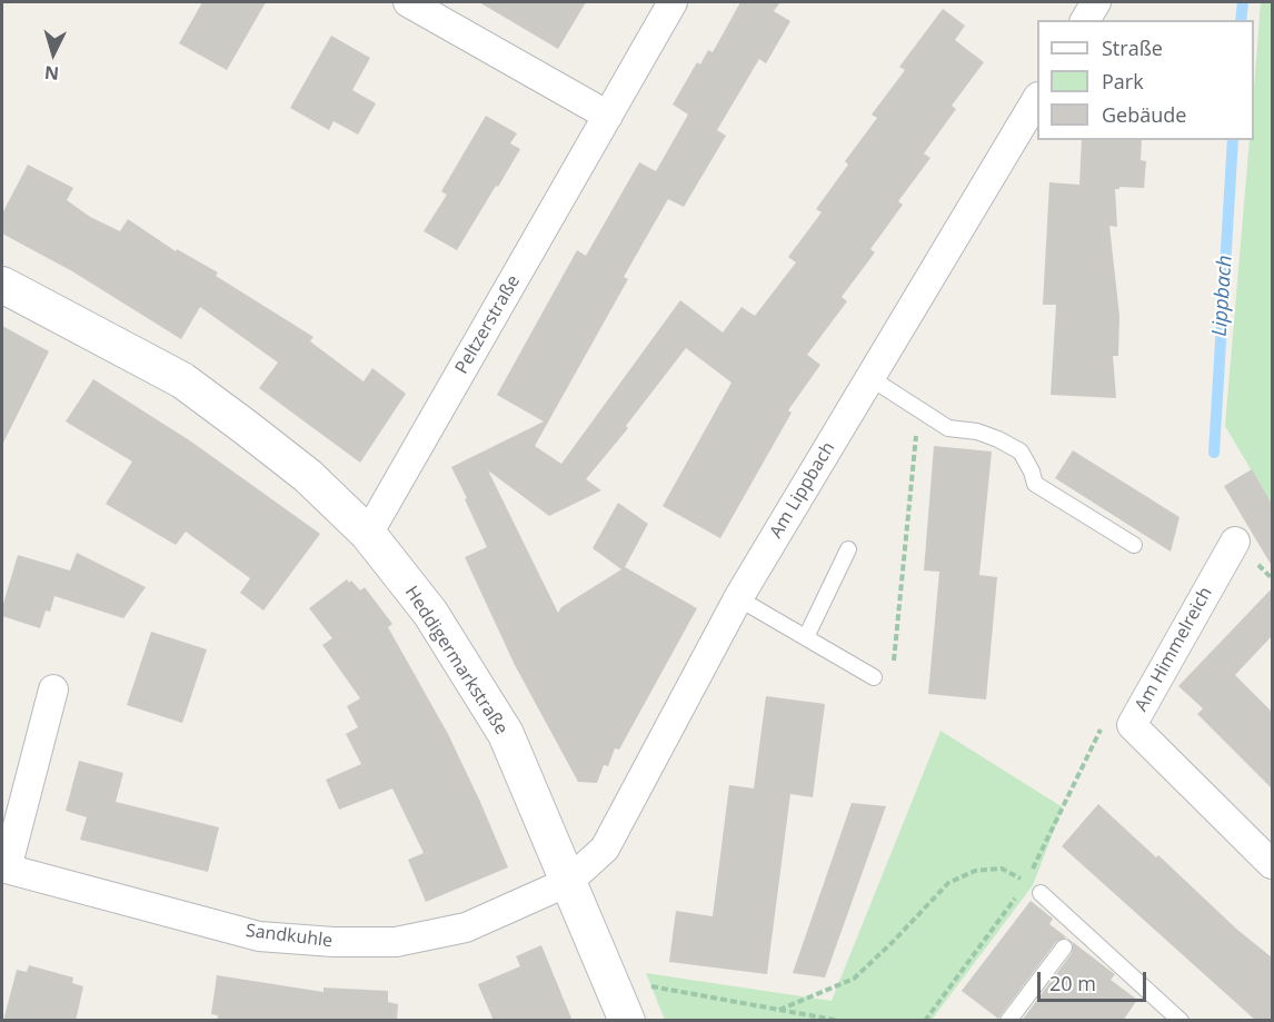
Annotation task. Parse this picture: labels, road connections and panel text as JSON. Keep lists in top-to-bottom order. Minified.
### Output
{"streets":{"street":["Peltzerstraße","Am Lippbach","Am Himmelreich","Heddigermarkstraße","Sandkuhle"]},"crossings":[["Peltzerstraße","Heddigermarkstraße"],["Am Lippbach","Heddigermarkstraße"],["Am Lippbach","Sandkuhle"],["Heddigermarkstraße","Sandkuhle"]],"water":["Lippbach"],"legend":["Straße","Park","Gebäude"],"scale_bar":"20 m","north":"bottom"}
